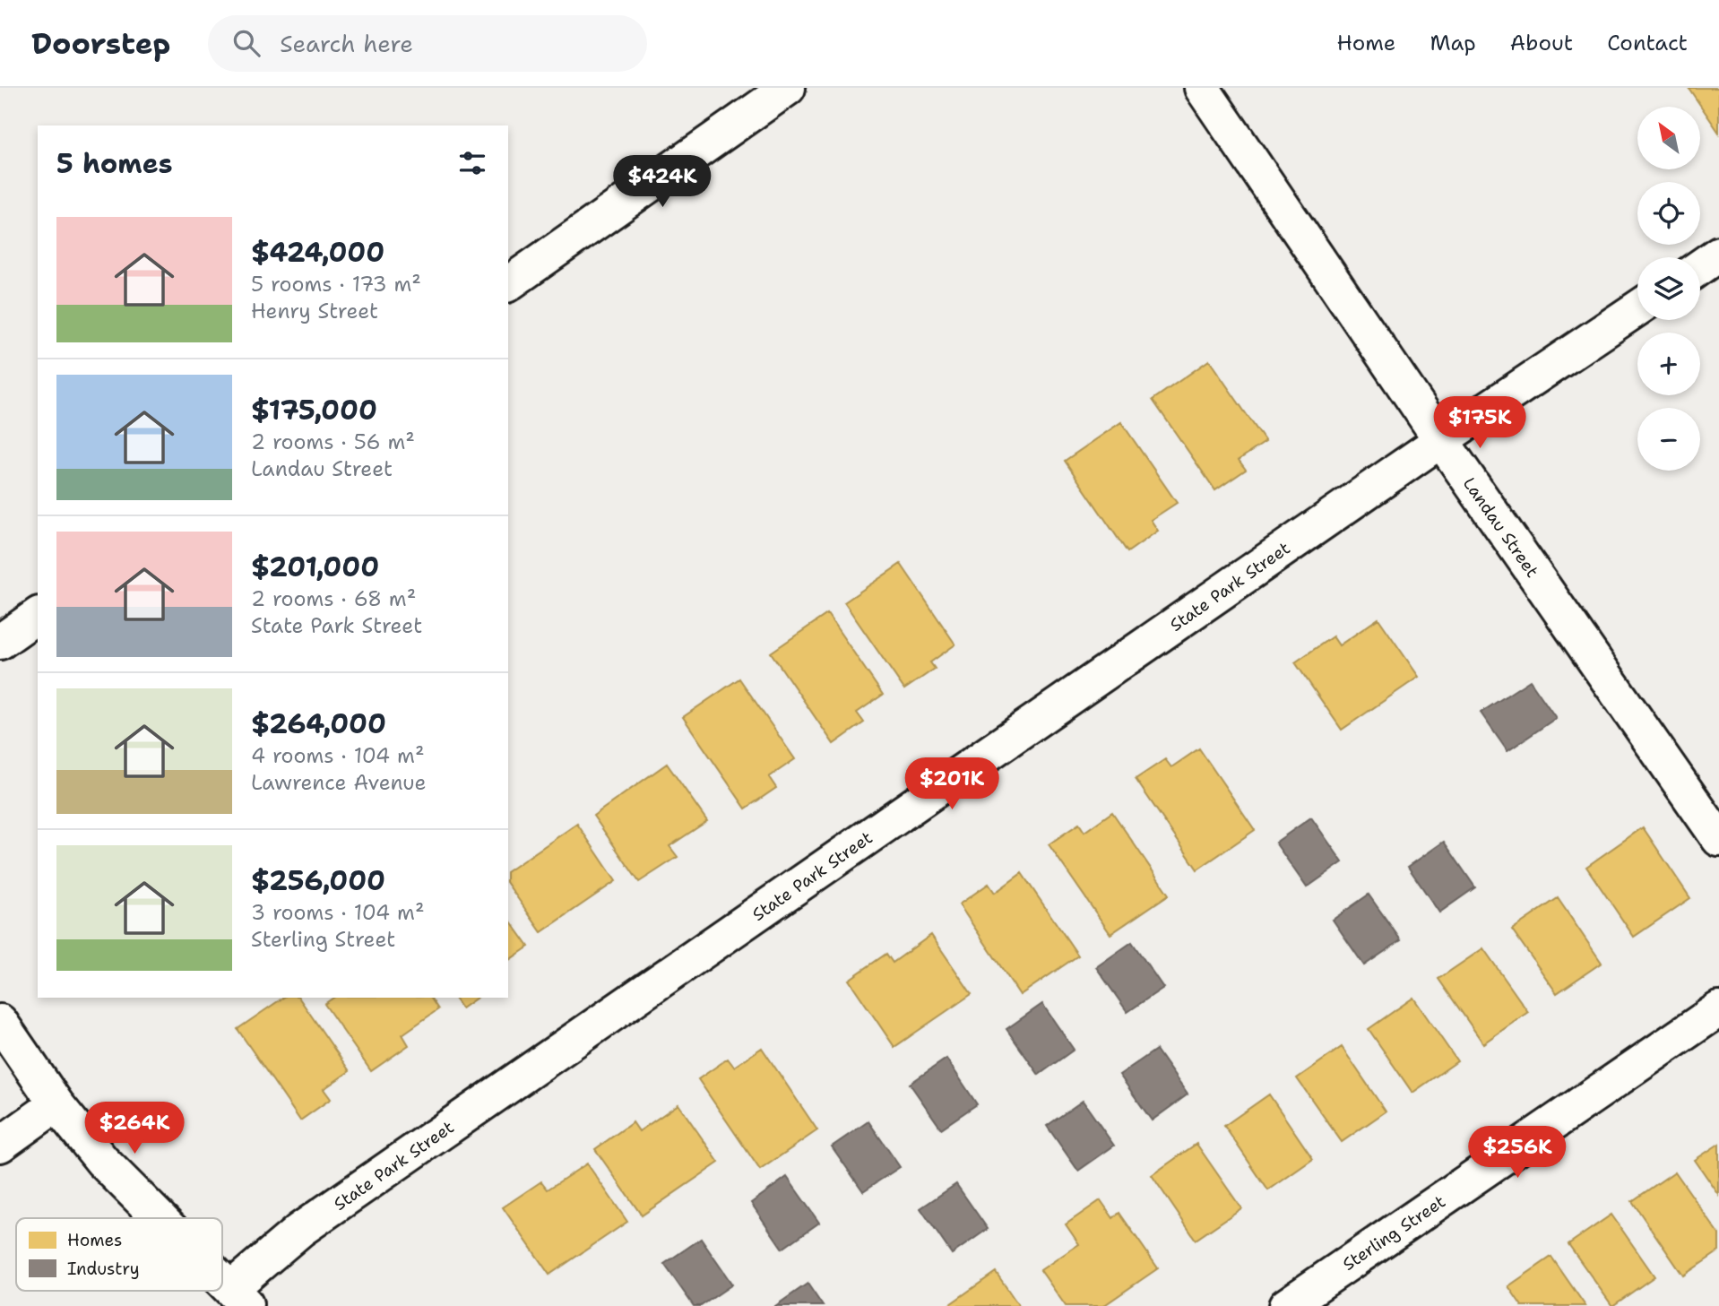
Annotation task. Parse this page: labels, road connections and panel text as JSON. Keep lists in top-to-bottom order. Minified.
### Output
{"streets":{"street":["Landau Street","State Park Street","Sterling Street"]},"crossings":[["Landau Street","State Park Street"]],"legend":["Homes","Industry"],"north":"top left","page":{"header":"Doorstep","search":"Search here","nav":["Home","Map","About","Contact"],"map_buttons":["+","−"],"heading":"5 homes","price":["$424K","$175K","$201K","$264K","$256K"],"list":[{"name":"$424,000","note":"5 rooms · 173 m² · Henry Street"},{"name":"$175,000","note":"2 rooms · 56 m² · Landau Street"},{"name":"$201,000","note":"2 rooms · 68 m² · State Park Street"},{"name":"$264,000","note":"4 rooms · 104 m² · Lawrence Avenue"},{"name":"$256,000","note":"3 rooms · 104 m² · Sterling Street"}]}}
